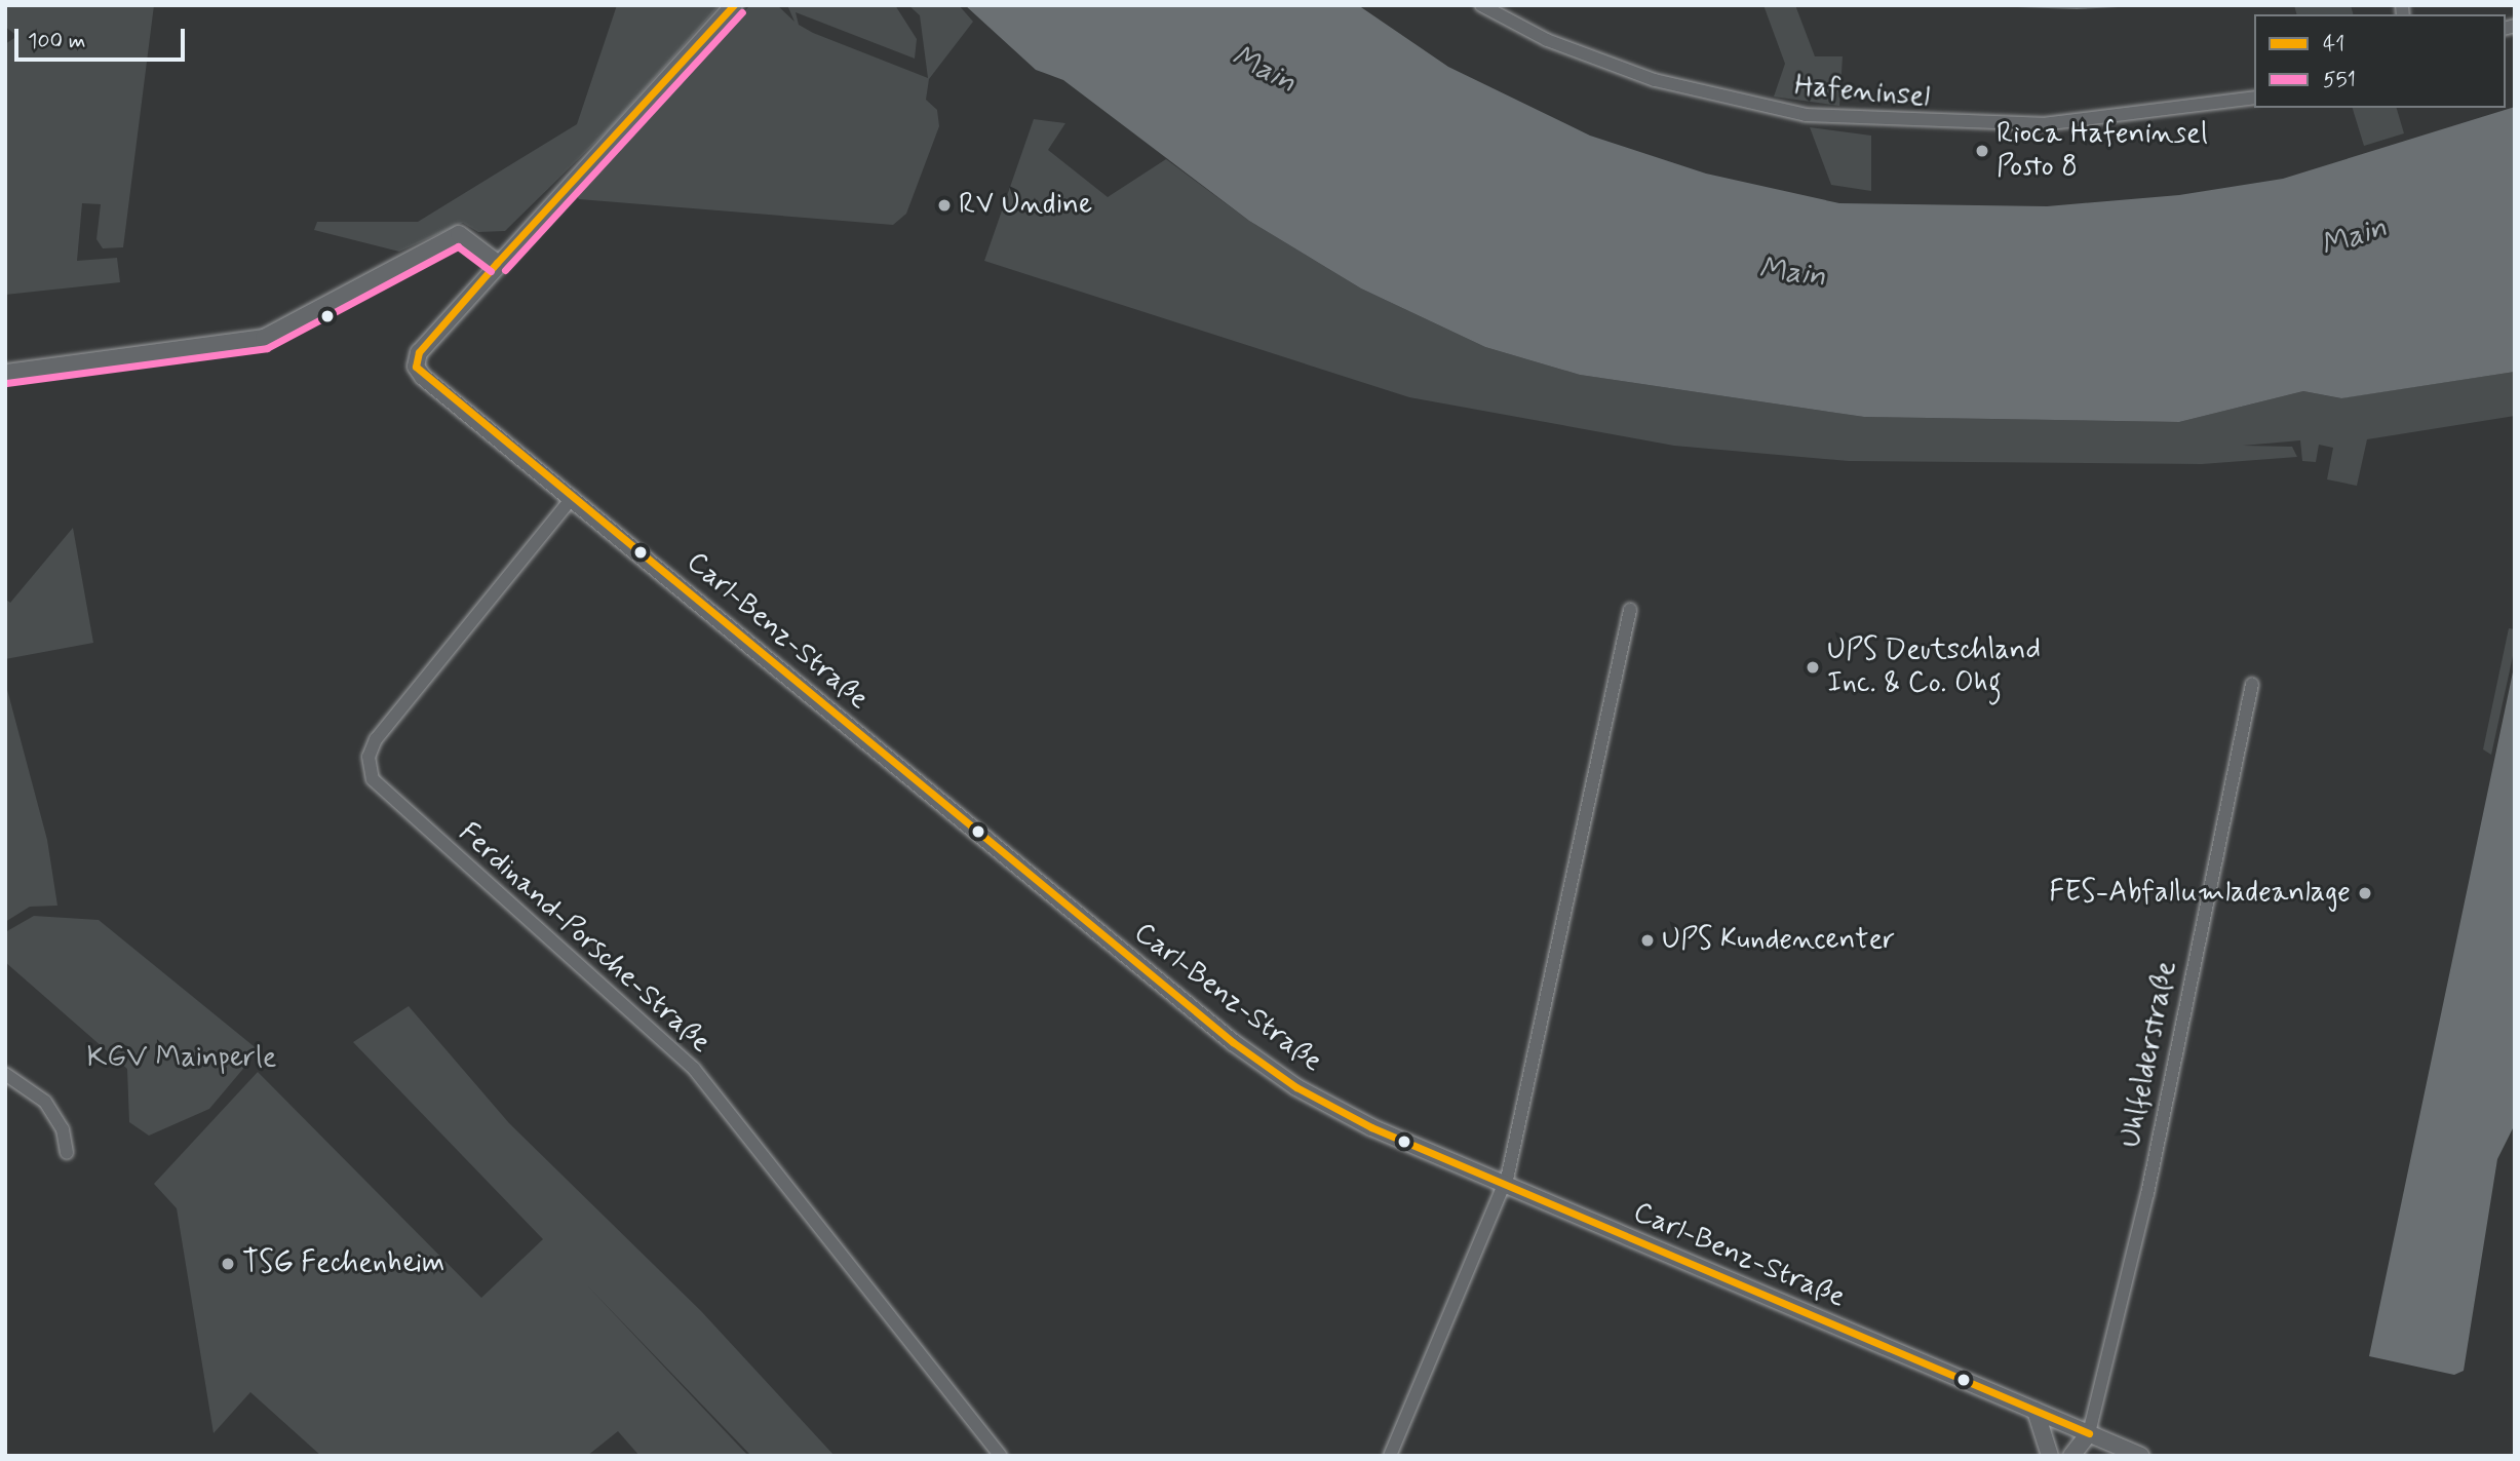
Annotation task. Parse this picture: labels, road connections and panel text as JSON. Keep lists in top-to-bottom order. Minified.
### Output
{"streets":{"main road":["Carl-Benz-Straße"],"street":["Hafeninsel","Ferdinand-Porsche-Straße","Uhlfelderstraße"]},"crossings":[["Carl-Benz-Straße","Ferdinand-Porsche-Straße"],["Carl-Benz-Straße","Uhlfelderstraße"]],"water":["Main"],"parks":["KGV Mainperle"],"places":["Rioca Hafeninsel Posto 8","RV Undine","UPS Deutschland Inc. & Co. Ohg","FES-Abfallumladeanlage","UPS Kundencenter","TSG Fechenheim"],"lines":["transit line 41","transit line 551"],"legend":["41","551"],"scale_bar":"100 m"}
